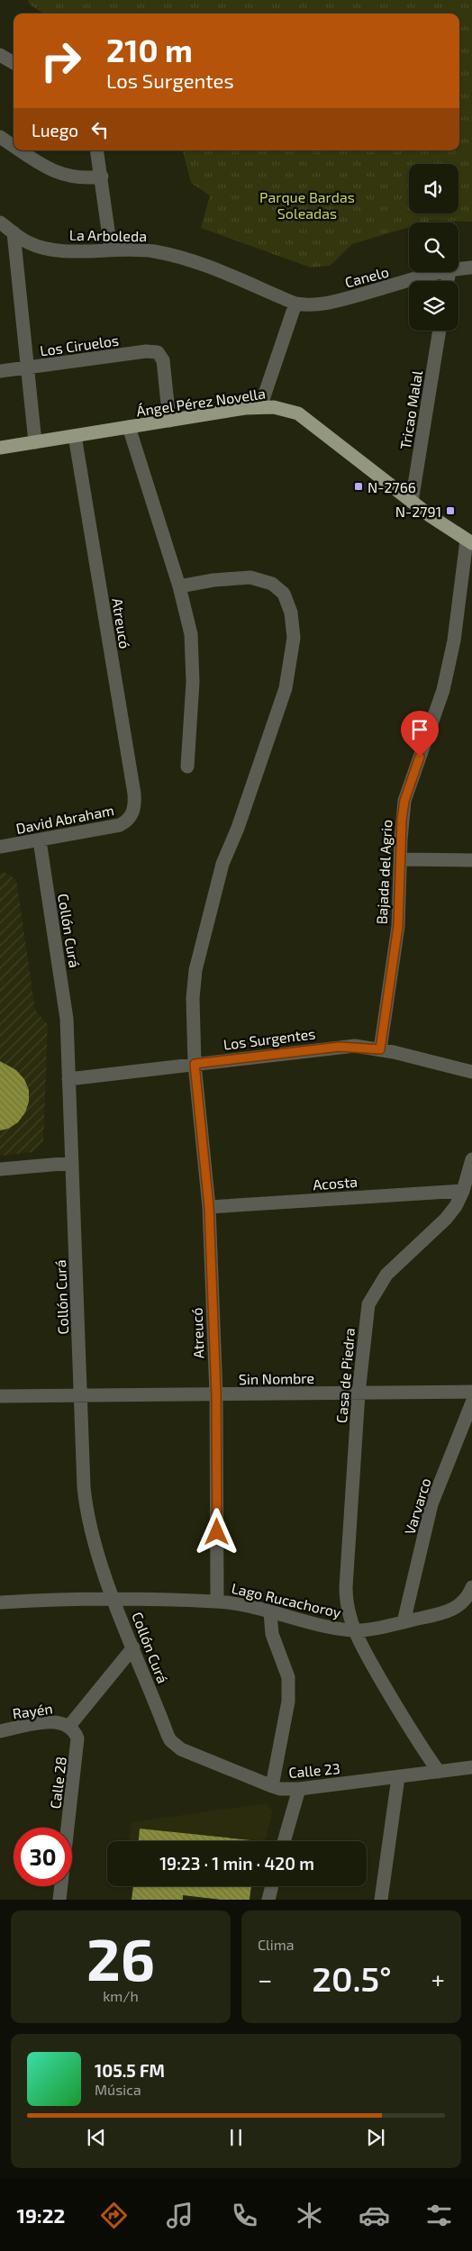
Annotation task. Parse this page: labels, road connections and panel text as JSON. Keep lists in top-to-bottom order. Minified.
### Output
{"streets":{"main road":["Ángel Pérez Novella"],"street":["La Arboleda","Canelo","Los Ciruelos","Tricao Malal","Atreucó","David Abraham","Bajada del Agrio","Collón Curá","Los Surgentes","Acosta","Casa de Piedra","Sin Nombre","Varvarco","Lago Rucachoroy","Rayén","Calle 23","Calle 28"]},"crossings":[["La Arboleda","Canelo"],["Los Ciruelos","Ángel Pérez Novella"],["Ángel Pérez Novella","Tricao Malal"],["Ángel Pérez Novella","Atreucó"],["Ángel Pérez Novella","Bajada del Agrio"],["Atreucó","David Abraham"],["Atreucó","Los Surgentes"],["Atreucó","Acosta"],["Atreucó","Sin Nombre"],["Atreucó","Lago Rucachoroy"],["David Abraham","Collón Curá"],["Bajada del Agrio","Los Surgentes"],["Collón Curá","Los Surgentes"],["Collón Curá","Sin Nombre"],["Collón Curá","Lago Rucachoroy"],["Collón Curá","Calle 23"],["Acosta","Casa de Piedra"],["Casa de Piedra","Sin Nombre"],["Casa de Piedra","Lago Rucachoroy"],["Casa de Piedra","Calle 23"],["Varvarco","Lago Rucachoroy"],["Rayén","Calle 28"]],"parks":["Parque Bardas Soleadas"],"places":{"transit":["N-2766","N-2791"]},"page":{"turn":["210 m","Los Surgentes"],"then":"Luego","limit":"30","trip":"19:23 · 1 min · 420 m","tile":[["26","km/h"],"Clima"],"heat":["−","20.5°","+"],"song":["105.5 FM","Música"],"tabs":"19:22"}}
